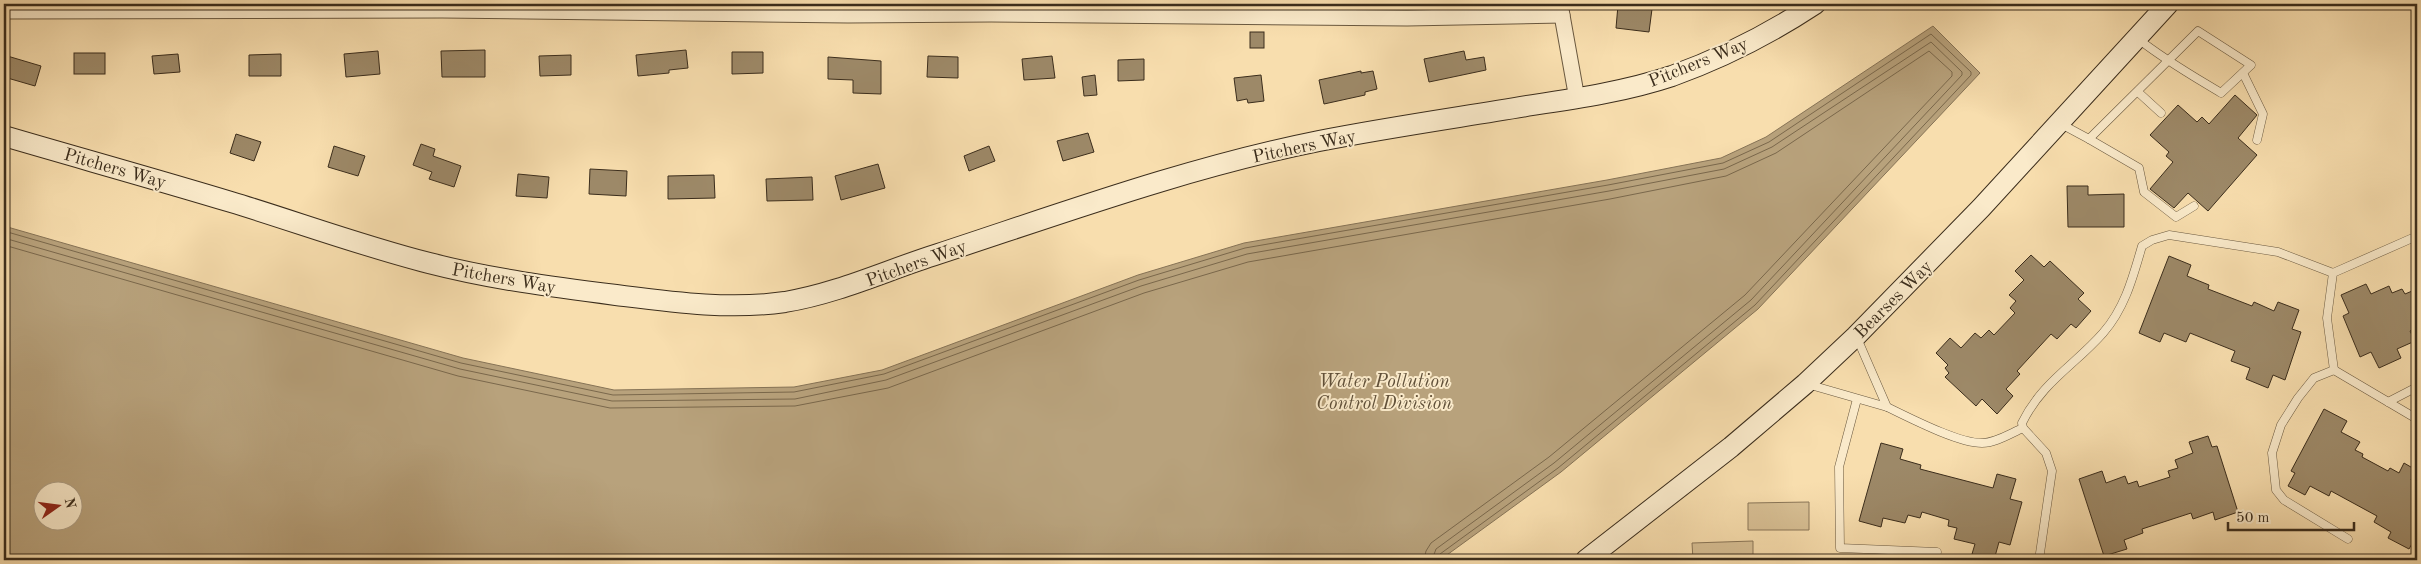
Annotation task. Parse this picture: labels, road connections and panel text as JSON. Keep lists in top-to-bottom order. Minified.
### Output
{"streets":{"main road":["Pitchers Way","Bearses Way"]},"water":["Water Pollution Control Division"],"scale_bar":"50 m","north":"right"}
